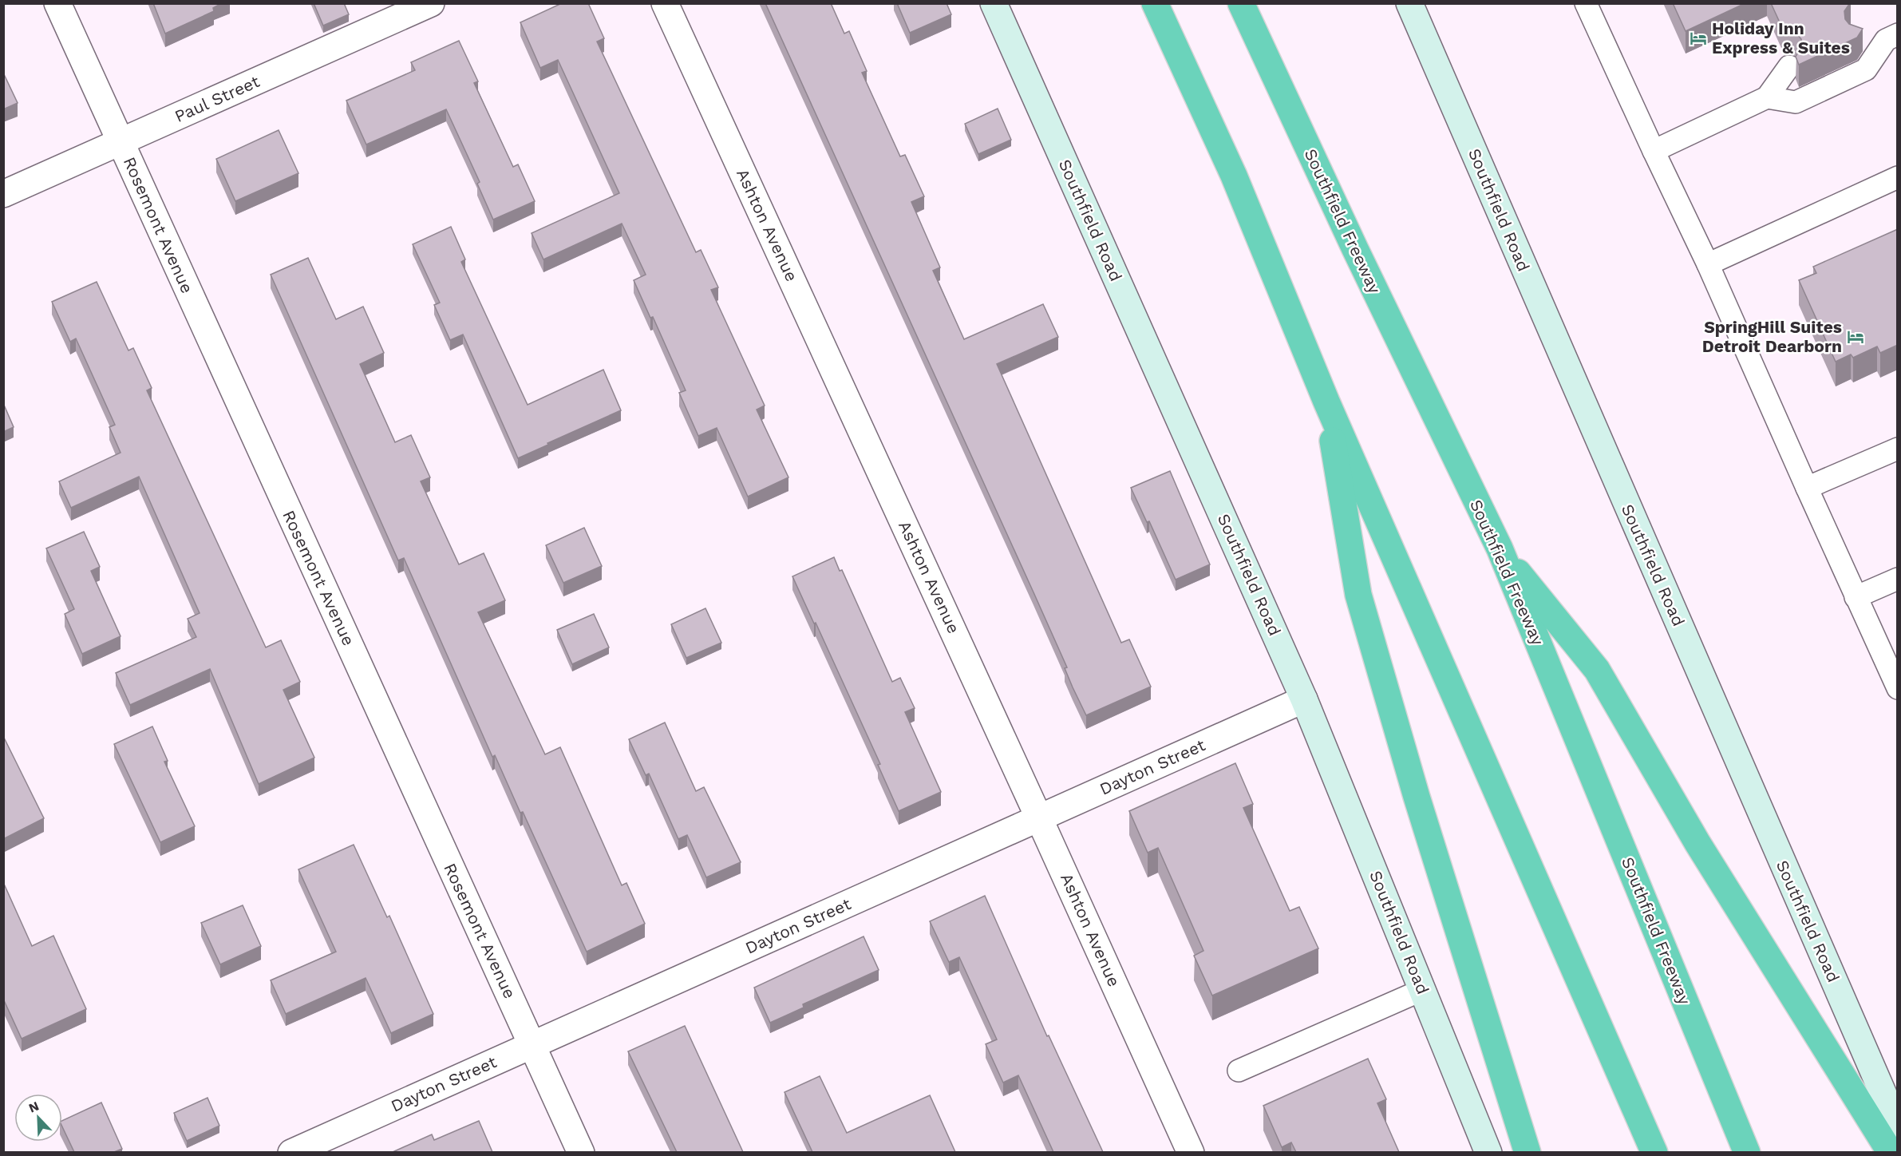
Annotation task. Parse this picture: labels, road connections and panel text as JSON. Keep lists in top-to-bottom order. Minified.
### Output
{"streets":{"highway":["Southfield Freeway"],"main road":["Southfield Road"],"street":["Paul Street","Rosemont Avenue","Ashton Avenue","Dayton Street"]},"crossings":[["Paul Street","Rosemont Avenue"],["Southfield Road","Dayton Street"],["Rosemont Avenue","Dayton Street"],["Ashton Avenue","Dayton Street"]],"places":{"hotel":["Holiday Inn Express & Suites","SpringHill Suites Detroit Dearborn"]},"north":"top left"}
